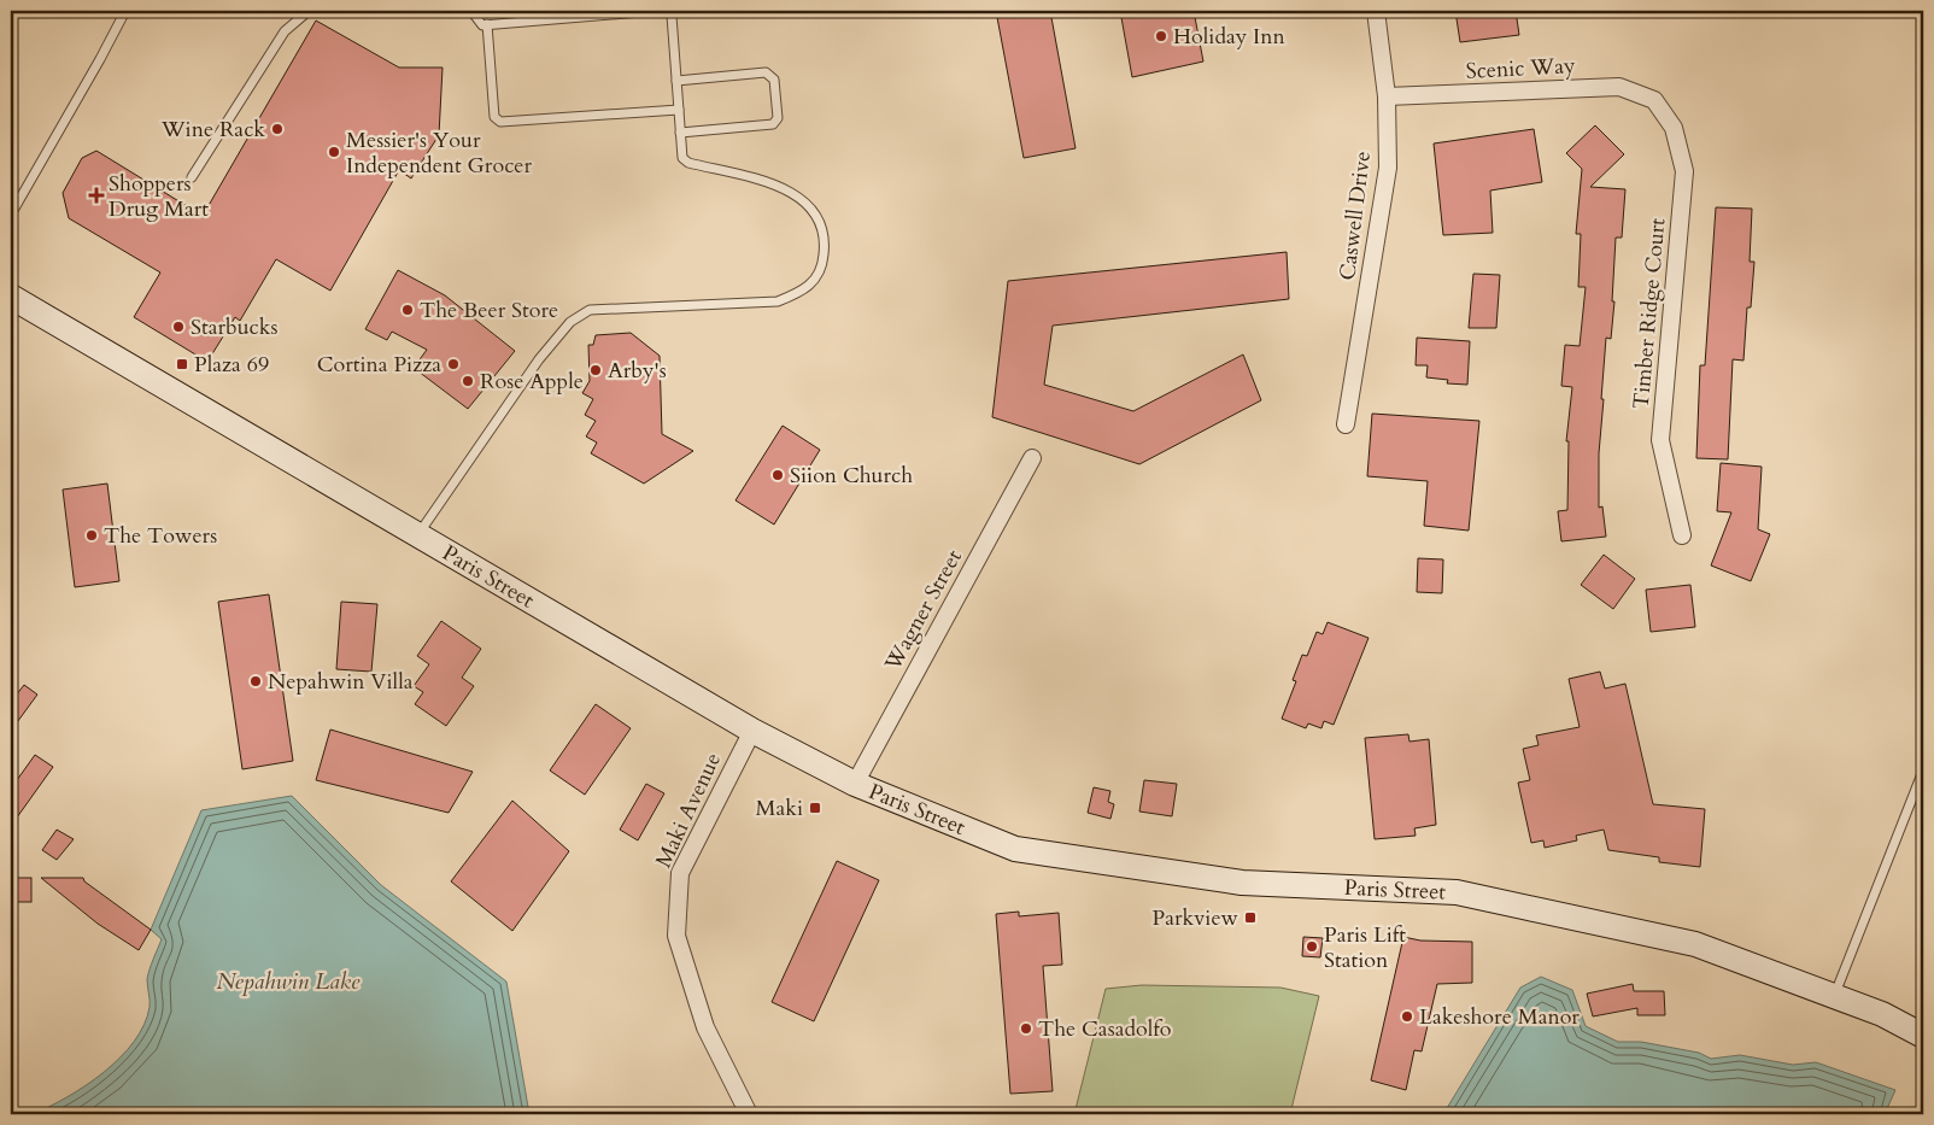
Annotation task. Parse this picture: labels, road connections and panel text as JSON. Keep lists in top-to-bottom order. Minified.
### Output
{"streets":{"main road":["Paris Street"],"street":["Scenic Way","Caswell Drive","Timber Ridge Court","Wagner Street","Maki Avenue"]},"crossings":[["Scenic Way","Caswell Drive"],["Scenic Way","Timber Ridge Court"],["Paris Street","Wagner Street"],["Paris Street","Maki Avenue"]],"water":["Nepahwin Lake"],"places":{"other":["Holiday Inn","Wine Rack","Messier's Your Independent Grocer","The Beer Store","Starbucks","Cortina Pizza","Arby's","Rose Apple","Siion Church","The Towers","Nepahwin Villa","Paris Lift Station","Lakeshore Manor","The Casadolfo"],"health":["Shoppers Drug Mart"],"transit":["Plaza 69","Maki","Parkview"]}}
